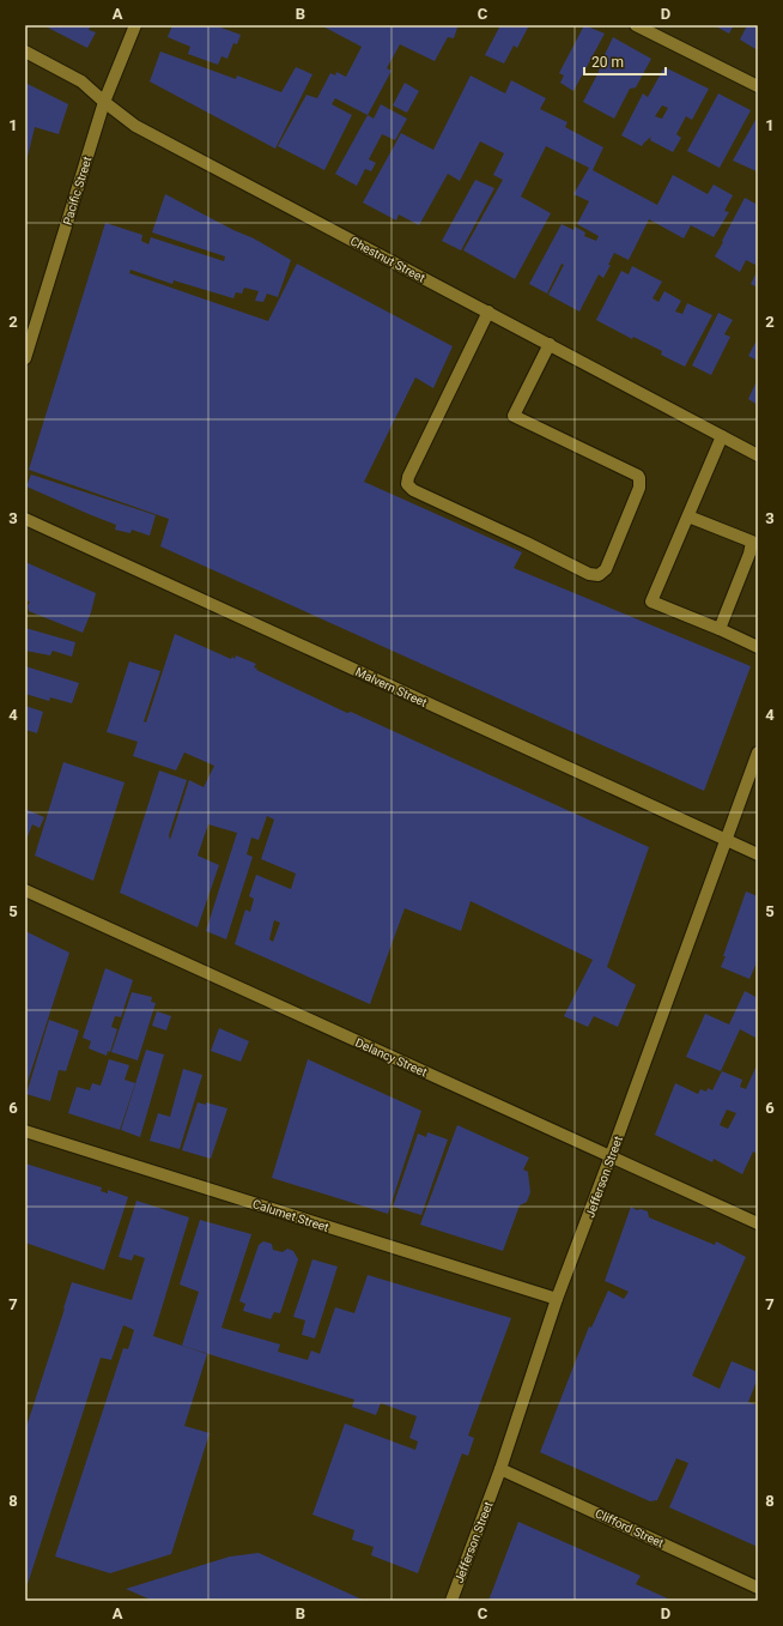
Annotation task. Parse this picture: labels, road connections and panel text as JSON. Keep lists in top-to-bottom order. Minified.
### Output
{"streets":{"street":["Pacific Street","Chestnut Street","Malvern Street","Delancy Street","Jefferson Street","Calumet Street","Clifford Street"]},"crossings":[["Pacific Street","Chestnut Street"],["Malvern Street","Jefferson Street"],["Delancy Street","Jefferson Street"],["Jefferson Street","Calumet Street"],["Jefferson Street","Clifford Street"]],"scale_bar":"20 m","grid":{"columns":["A","B","C","D"],"rows":["1","2","3","4","5","6","7","8"]}}
